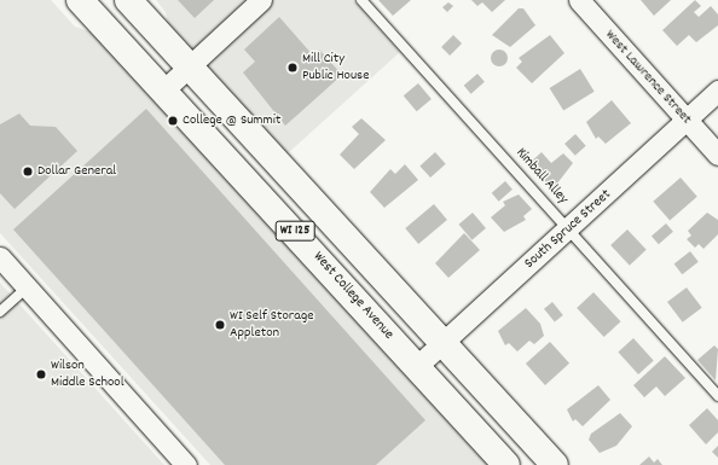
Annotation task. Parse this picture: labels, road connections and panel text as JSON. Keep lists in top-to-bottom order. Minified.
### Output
{"streets":{"main road":["WI 125","West College Avenue"],"street":["West Lawrence Street","South Spruce Street"],"lane":["Kimball Alley"]},"crossings":[["West Lawrence Street","South Spruce Street"],["Kimball Alley","South Spruce Street"],["South Spruce Street","WI 125"],["South Spruce Street","West College Avenue"]],"places":["Mill City Public House","College @ Summit","Dollar General","WI Self Storage Appleton","Wilson Middle School"]}
